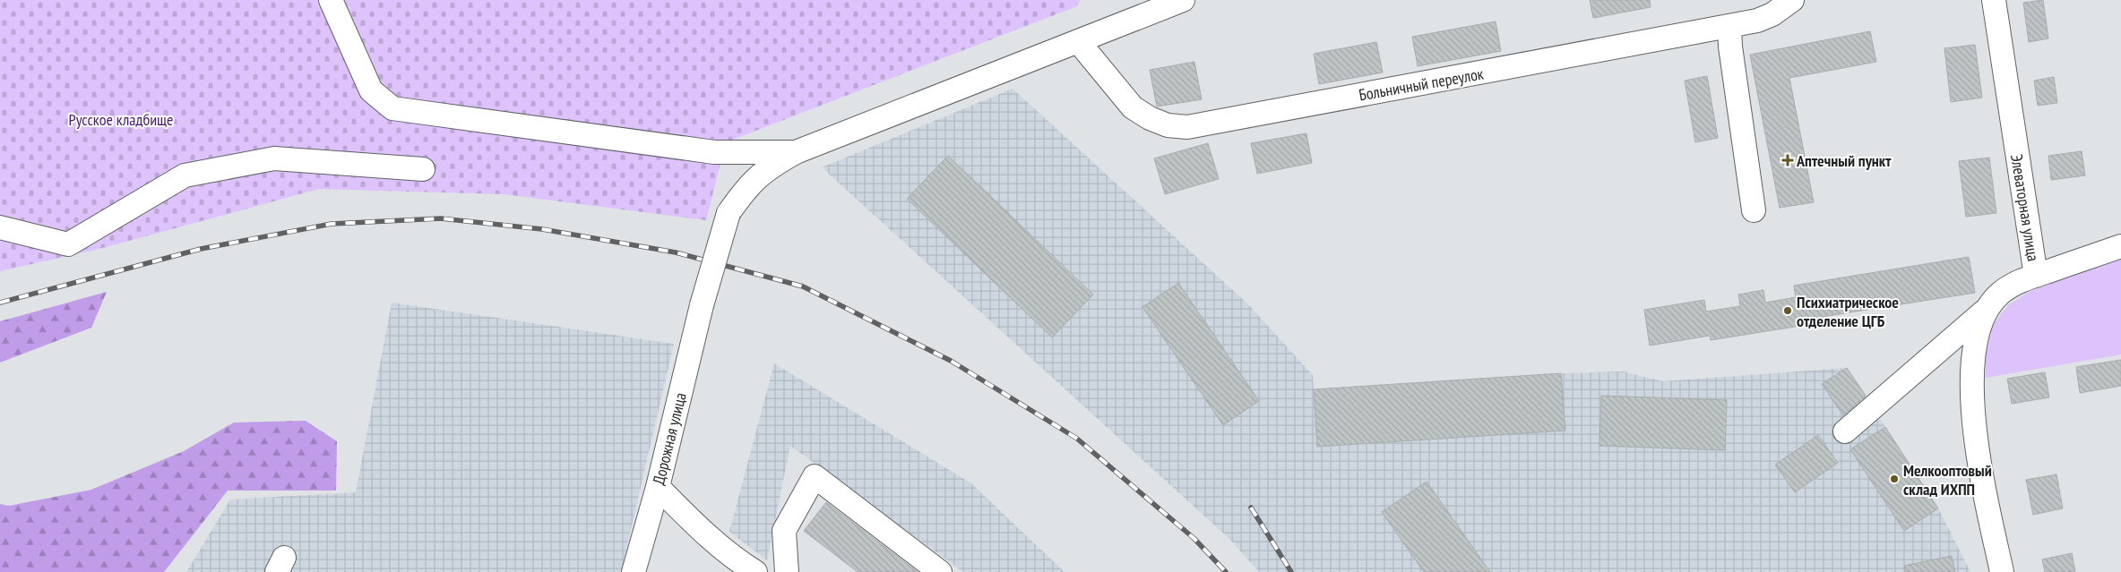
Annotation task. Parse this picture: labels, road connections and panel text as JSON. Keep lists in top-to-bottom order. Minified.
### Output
{"streets":{"street":["Больничный переулок","Элеваторная улица","Дорожная улица"]},"parks":["Русское кладбище"],"places":{"health":["Аптечный пункт"],"other":["Психиатрическое отделение ЦГБ","Мелкооптовый склад ИХПП"]}}
